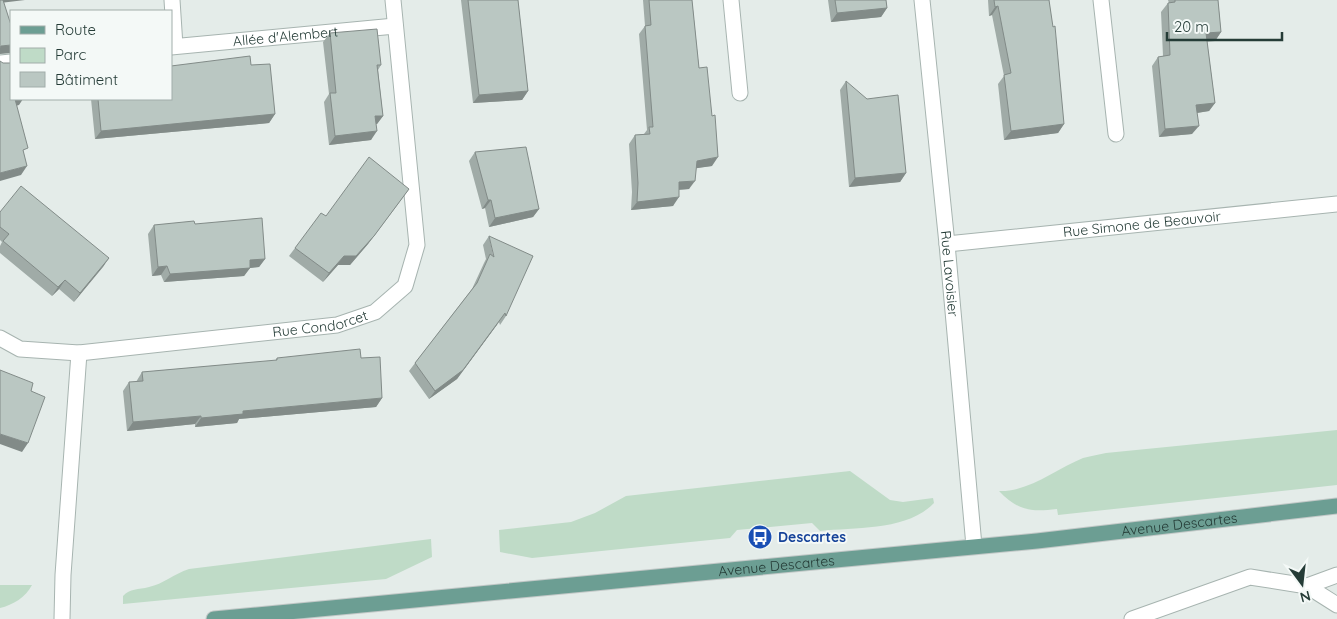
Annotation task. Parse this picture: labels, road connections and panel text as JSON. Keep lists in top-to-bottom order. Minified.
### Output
{"streets":{"main road":["Avenue Descartes"],"street":["Allée d'Alembert","Rue Simone de Beauvoir","Rue Lavoisier","Rue Condorcet"]},"crossings":[["Allée d'Alembert","Rue Condorcet"],["Rue Simone de Beauvoir","Rue Lavoisier"],["Rue Lavoisier","Avenue Descartes"]],"places":{"bus stop":["Descartes"]},"legend":["Route","Parc","Bâtiment"],"scale_bar":"20 m","north":"bottom"}
